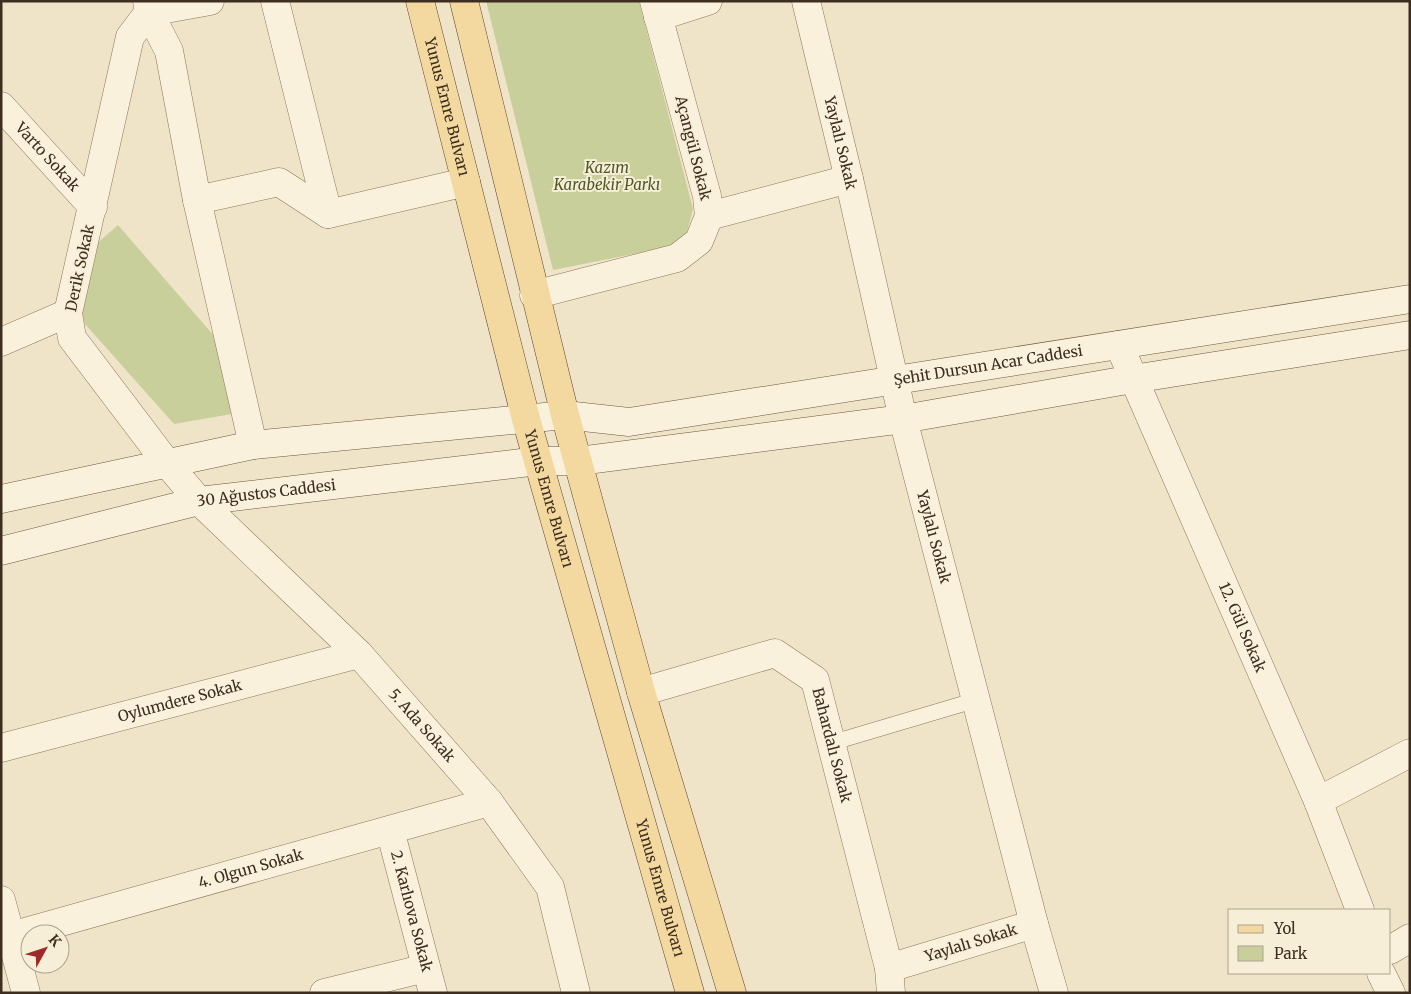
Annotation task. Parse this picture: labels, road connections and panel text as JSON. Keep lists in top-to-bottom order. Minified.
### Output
{"streets":{"main road":["Yunus Emre Bulvarı"],"street":["Yaylalı Sokak","Açangül Sokak","Varto Sokak","Derik Sokak","Şehit Dursun Acar Caddesi","30 Ağustos Caddesi","12. Gül Sokak","Oylumdere Sokak","5. Ada Sokak","Bahardalı Sokak","4. Olgun Sokak","2. Karlıova Sokak"]},"crossings":[["Yunus Emre Bulvarı","Şehit Dursun Acar Caddesi"],["Yunus Emre Bulvarı","30 Ağustos Caddesi"],["Yaylalı Sokak","Şehit Dursun Acar Caddesi"],["Yaylalı Sokak","Bahardalı Sokak"],["Varto Sokak","Derik Sokak"],["Derik Sokak","30 Ağustos Caddesi"],["Derik Sokak","5. Ada Sokak"],["Şehit Dursun Acar Caddesi","12. Gül Sokak"],["30 Ağustos Caddesi","5. Ada Sokak"],["Oylumdere Sokak","5. Ada Sokak"],["5. Ada Sokak","4. Olgun Sokak"],["4. Olgun Sokak","2. Karlıova Sokak"]],"parks":["Kazım Karabekir Parkı"],"legend":["Yol","Park"],"north":"top right"}
